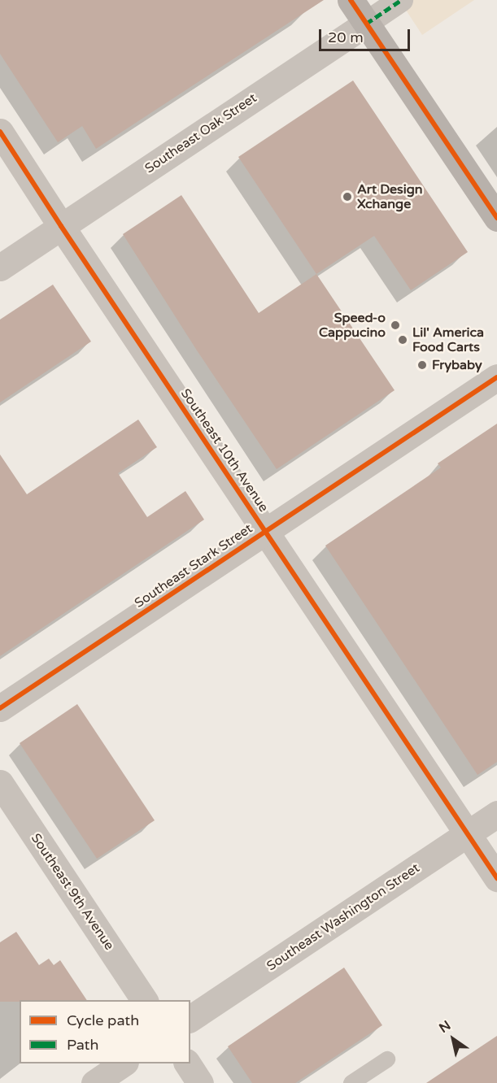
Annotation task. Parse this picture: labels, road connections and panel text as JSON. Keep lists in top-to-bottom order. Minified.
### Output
{"streets":{"street":["Southeast Oak Street","Southeast 10th Avenue","Southeast Stark Street","Southeast 9th Avenue","Southeast Washington Street"]},"crossings":[["Southeast Oak Street","Southeast 10th Avenue"],["Southeast 10th Avenue","Southeast Stark Street"],["Southeast 10th Avenue","Southeast Washington Street"]],"places":["Art Design Xchange","Speed-o Cappucino","Lil' America Food Carts","Frybaby"],"legend":["Cycle path","Path"],"scale_bar":"20 m","north":"top left"}
